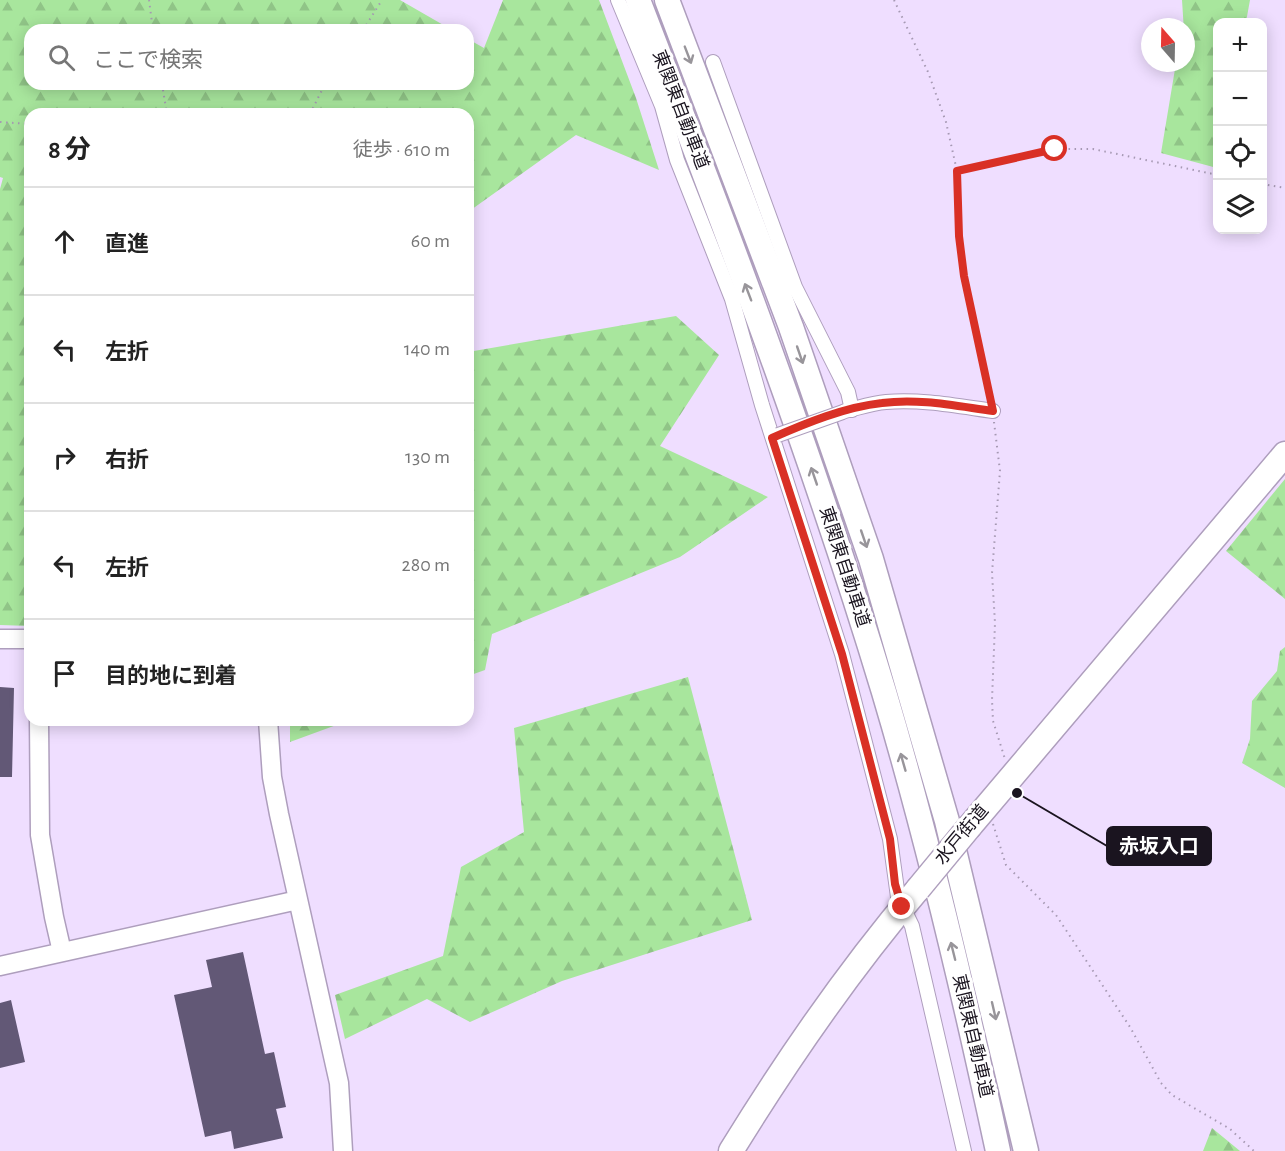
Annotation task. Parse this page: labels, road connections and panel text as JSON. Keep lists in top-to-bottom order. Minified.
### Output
{"streets":{"highway":["東関東自動車道","水戸街道"]},"places":["赤坂入口"],"north":"top","page":{"map_buttons":["+","−"],"search":"ここで検索","heading":["8 分","徒歩 · 610 m"],"list":[["直進","60 m"],["左折","140 m"],["右折","130 m"],["左折","280 m"],"目的地に到着"]}}
